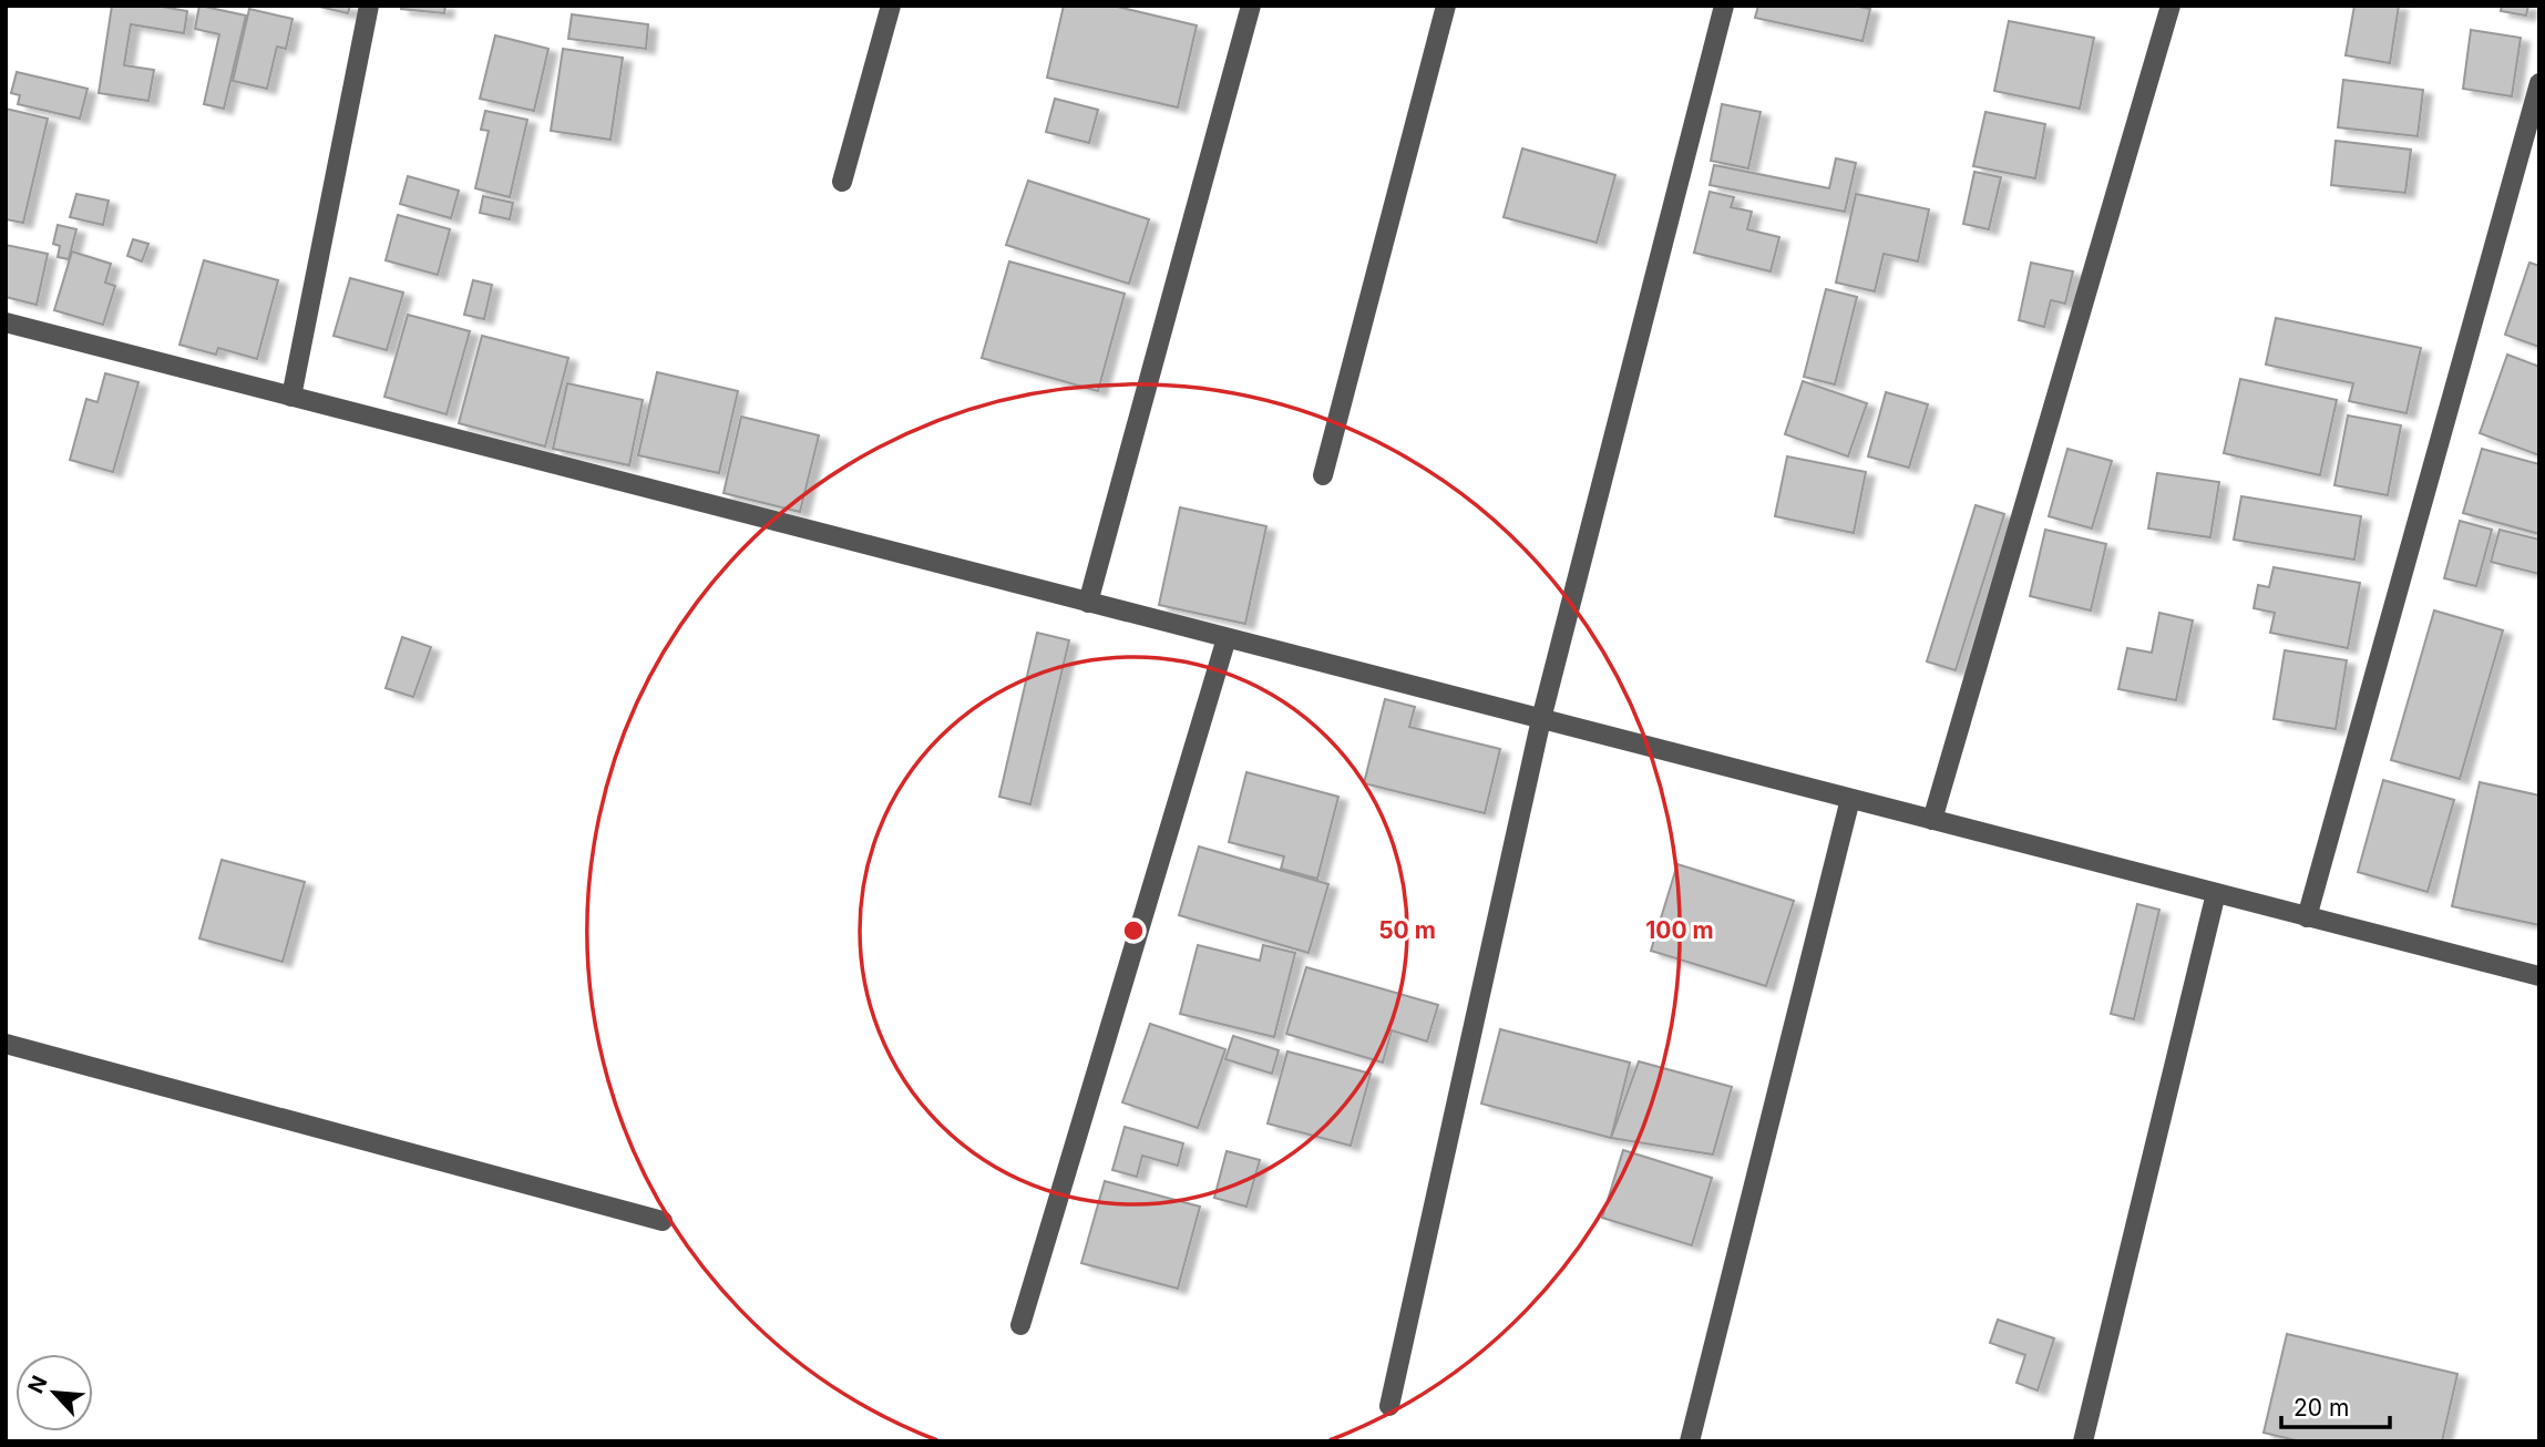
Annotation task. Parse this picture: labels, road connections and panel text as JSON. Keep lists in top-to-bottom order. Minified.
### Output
{"scale_bar":"20 m","north":"top left","rings":["50 m","100 m"]}
